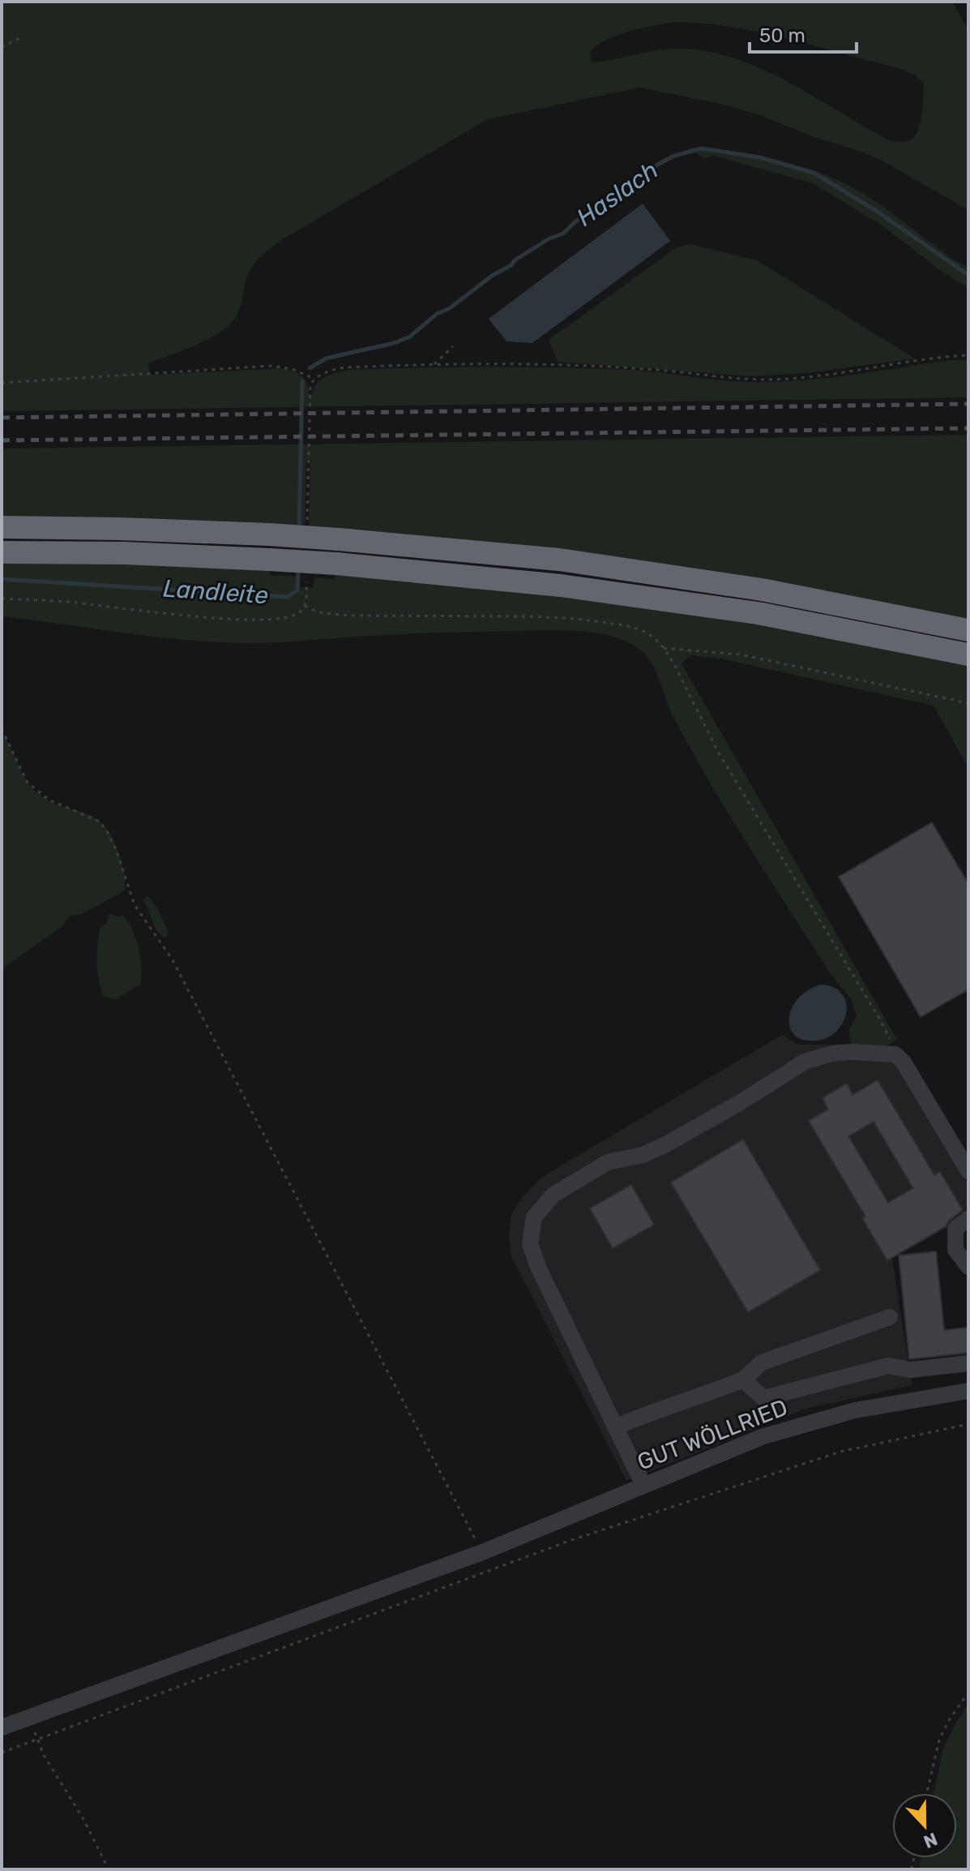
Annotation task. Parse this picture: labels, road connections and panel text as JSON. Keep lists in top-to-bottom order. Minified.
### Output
{"streets":{"street":["GUT WÖLLRIED"]},"water":["Haslach","Landleite"],"scale_bar":"50 m","north":"bottom"}
